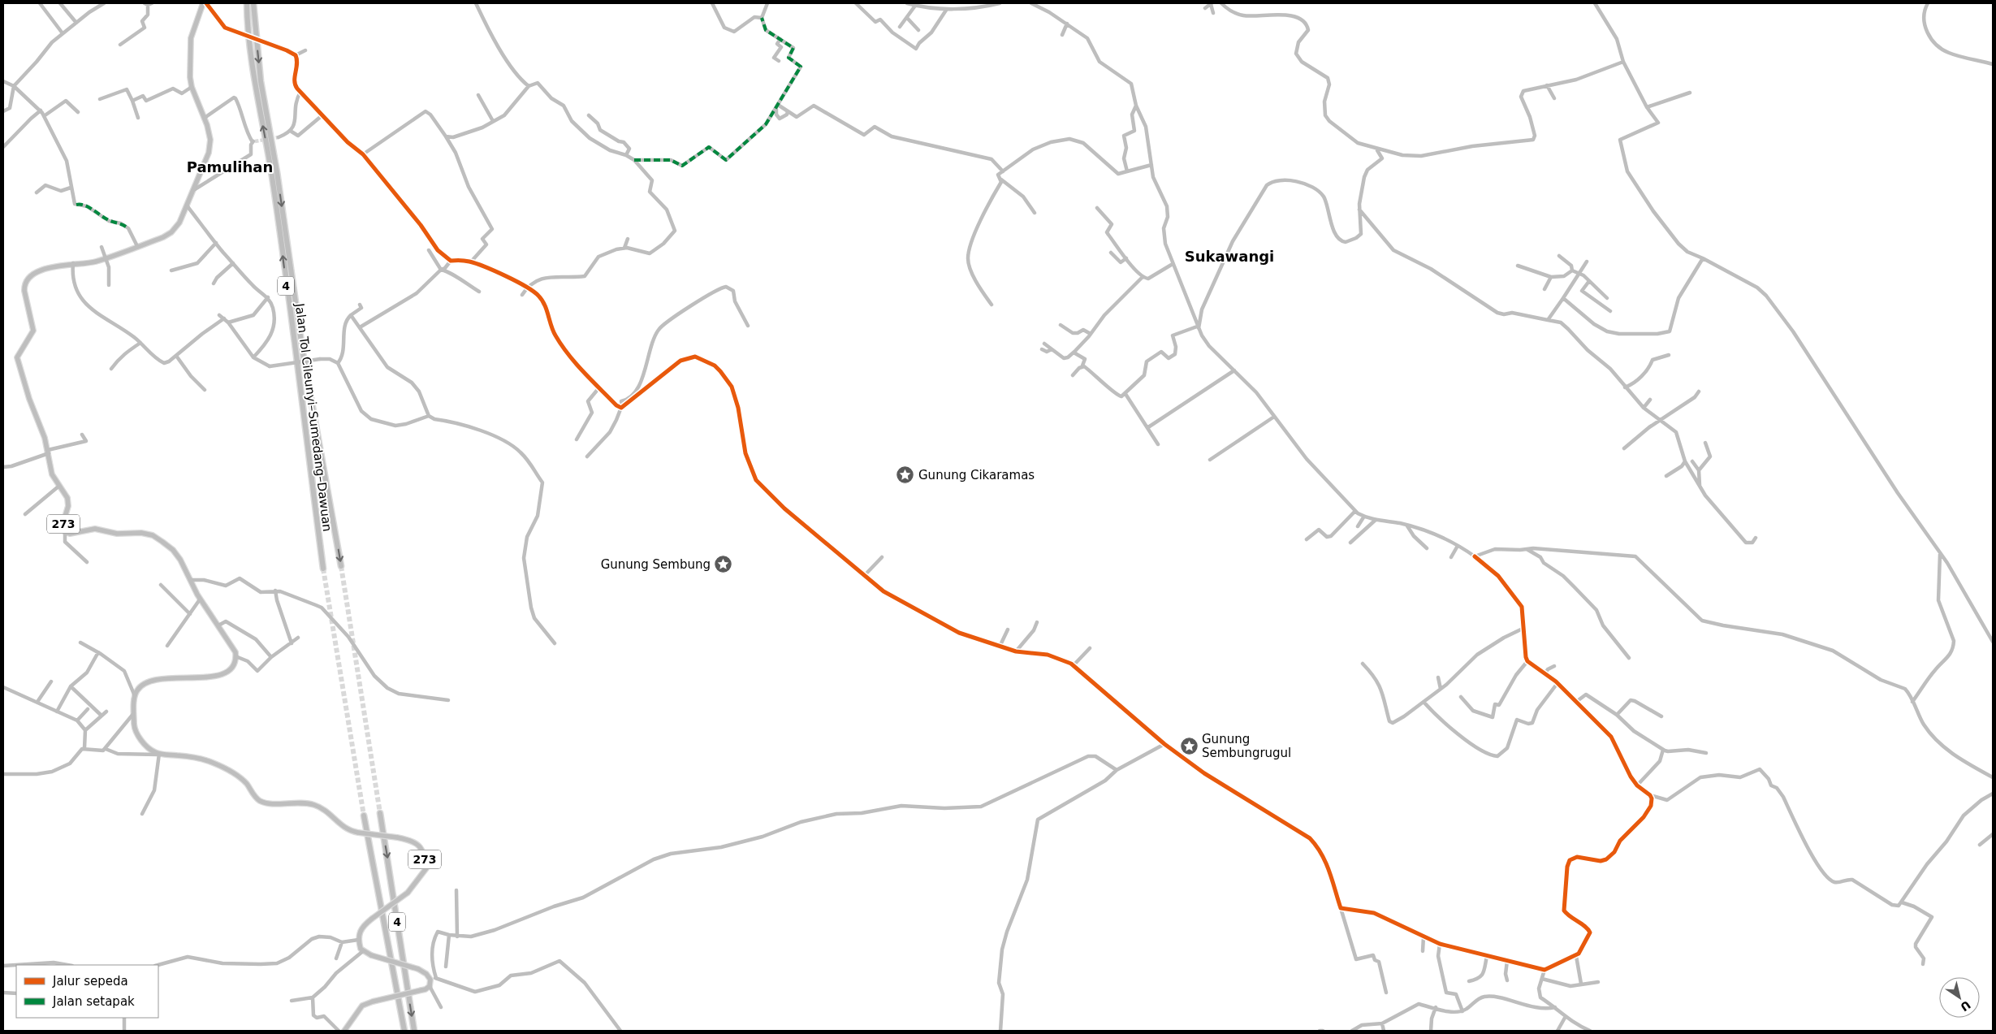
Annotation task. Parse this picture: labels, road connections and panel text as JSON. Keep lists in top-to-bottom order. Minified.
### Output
{"streets":{"highway":["4","Jalan Tol Cileunyi–Sumedang–Dawuan"],"main road":["273"]},"districts":["Pamulihan","Sukawangi"],"places":{"place":["Gunung Cikaramas","Gunung Sembung","Gunung Sembungrugul"]},"legend":["Jalur sepeda","Jalan setapak"],"north":"bottom right"}
